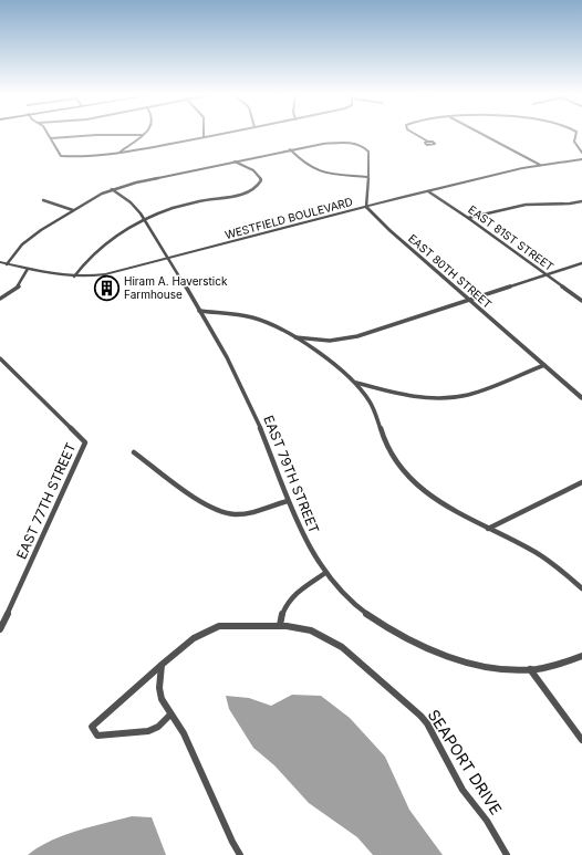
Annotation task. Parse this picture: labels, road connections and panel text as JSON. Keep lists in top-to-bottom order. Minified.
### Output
{"streets":{"street":["WESTFIELD BOULEVARD","EAST 81ST STREET","EAST 80TH STREET","EAST 79TH STREET","EAST 77TH STREET","SEAPORT DRIVE"]},"crossings":[["WESTFIELD BOULEVARD","EAST 81ST STREET"],["WESTFIELD BOULEVARD","EAST 80TH STREET"],["WESTFIELD BOULEVARD","EAST 79TH STREET"]],"places":{"building":["Hiram A. Haverstick Farmhouse"]}}
